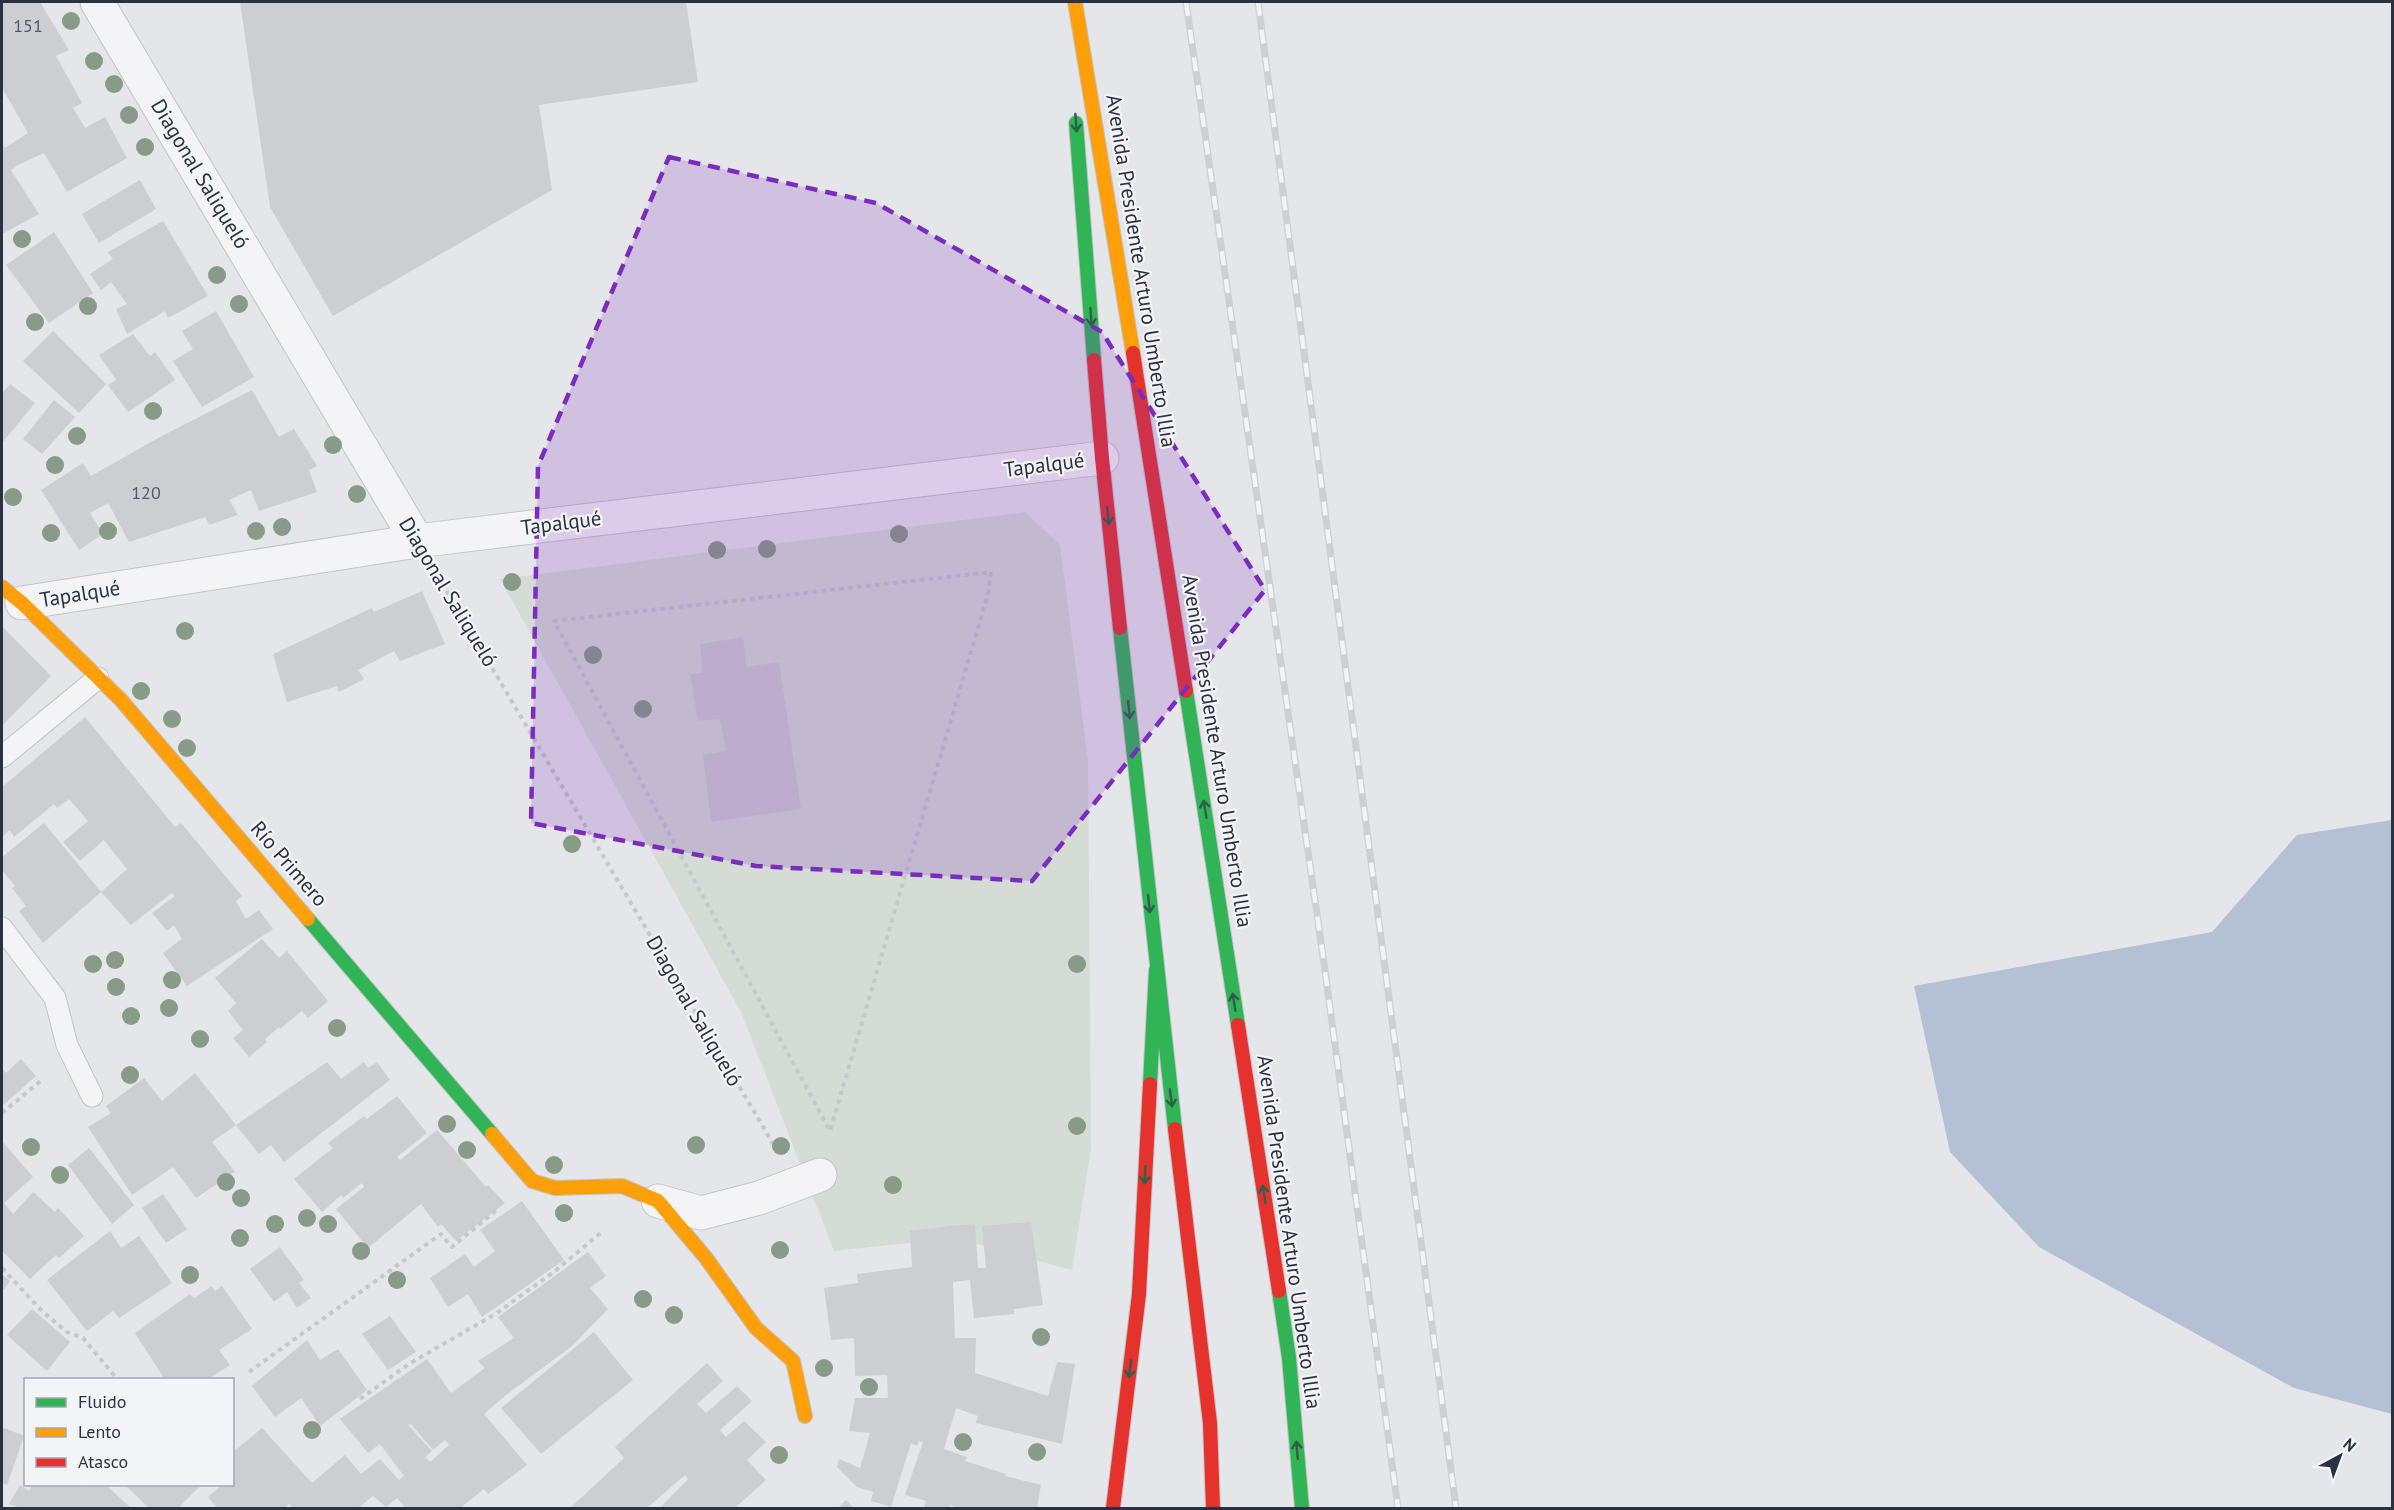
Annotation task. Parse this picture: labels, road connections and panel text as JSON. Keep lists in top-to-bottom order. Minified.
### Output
{"streets":{"main road":["Avenida Presidente Arturo Umberto Illia","Río Primero"],"street":["Diagonal Saliqueló","Tapalqué"]},"crossings":[["Diagonal Saliqueló","Tapalqué"],["Avenida Presidente Arturo Umberto Illia","Tapalqué"],["Tapalqué","Río Primero"]],"house_numbers":["151","120"],"legend":["Fluido","Lento","Atasco"],"north":"top right"}
